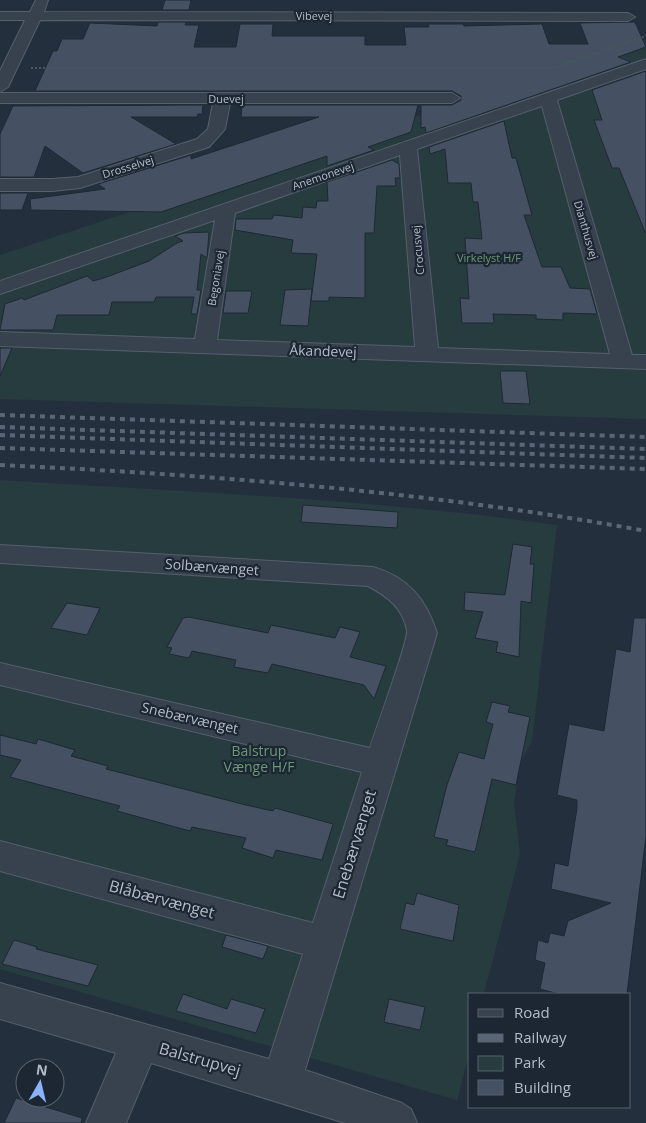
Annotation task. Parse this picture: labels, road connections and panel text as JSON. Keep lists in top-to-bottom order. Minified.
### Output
{"streets":{"street":["Vibevej","Duevej","Drosselvej","Anemonevej","Dianthusvej","Crocusvej","Begoniavej","Åkandevej","Solbærvænget","Snebærvænget","Enebærvænget","Blåbærvænget","Balstrupvej"]},"crossings":[["Duevej","Drosselvej"],["Anemonevej","Dianthusvej"],["Anemonevej","Crocusvej"],["Anemonevej","Begoniavej"],["Dianthusvej","Åkandevej"],["Crocusvej","Åkandevej"],["Begoniavej","Åkandevej"],["Solbærvænget","Enebærvænget"],["Snebærvænget","Enebærvænget"],["Enebærvænget","Blåbærvænget"],["Enebærvænget","Balstrupvej"]],"parks":["Virkelyst H/F","Balstrup Vænge H/F"],"legend":["Road","Railway","Park","Building"],"north":"top"}
